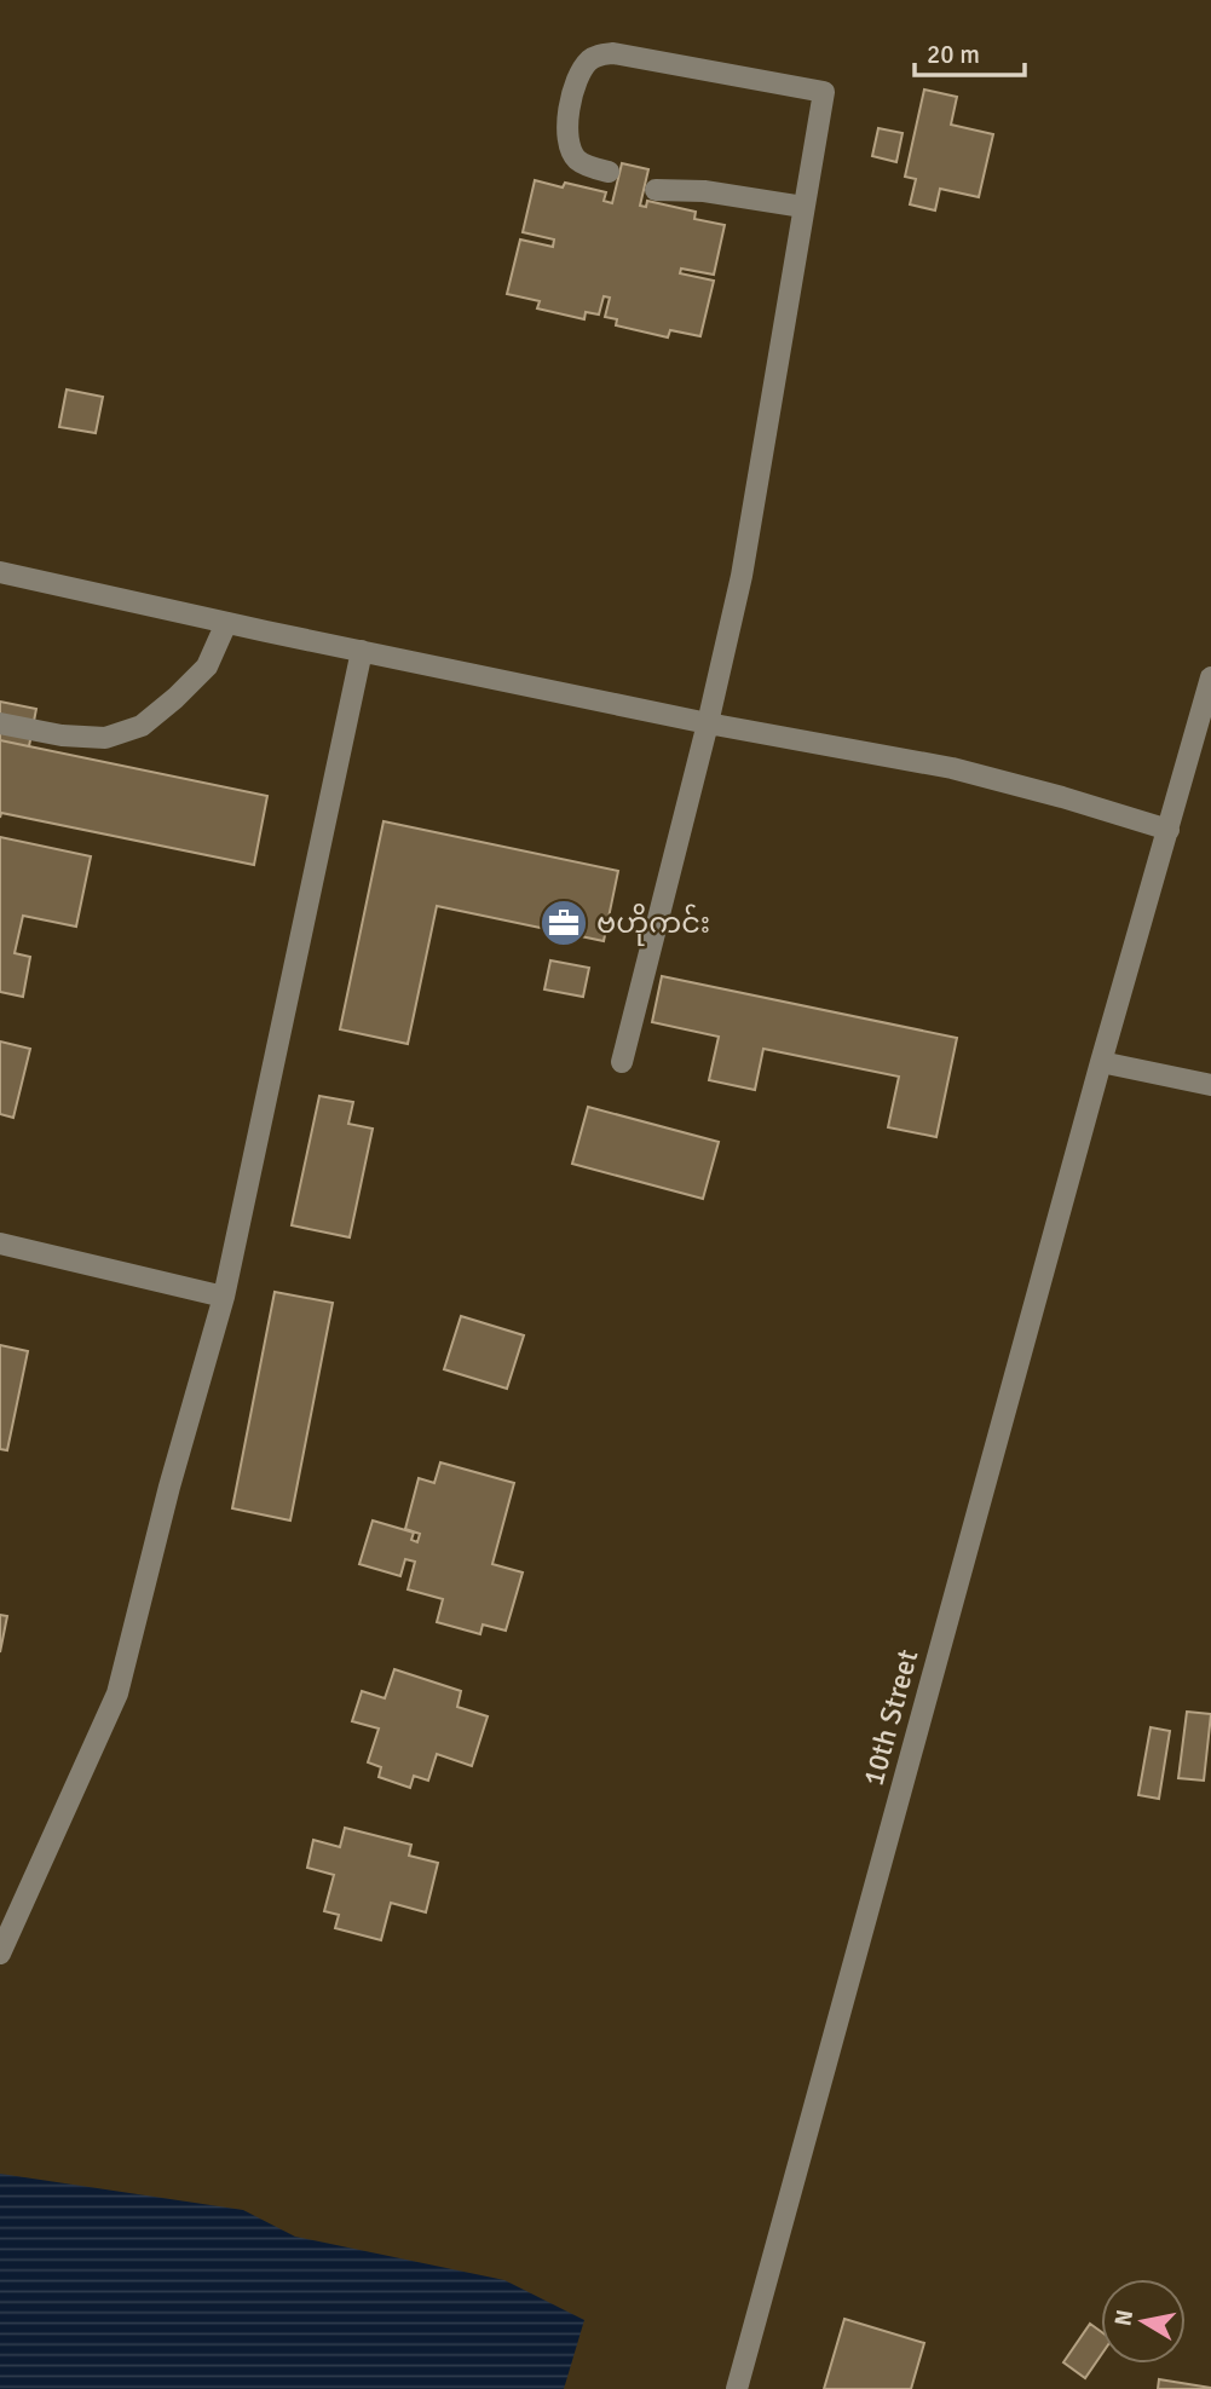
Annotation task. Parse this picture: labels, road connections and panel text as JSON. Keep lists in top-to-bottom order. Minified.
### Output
{"streets":{"street":["10th Street"]},"places":{"office":["ဗဟိုကင်း"]},"scale_bar":"20 m","north":"left"}
